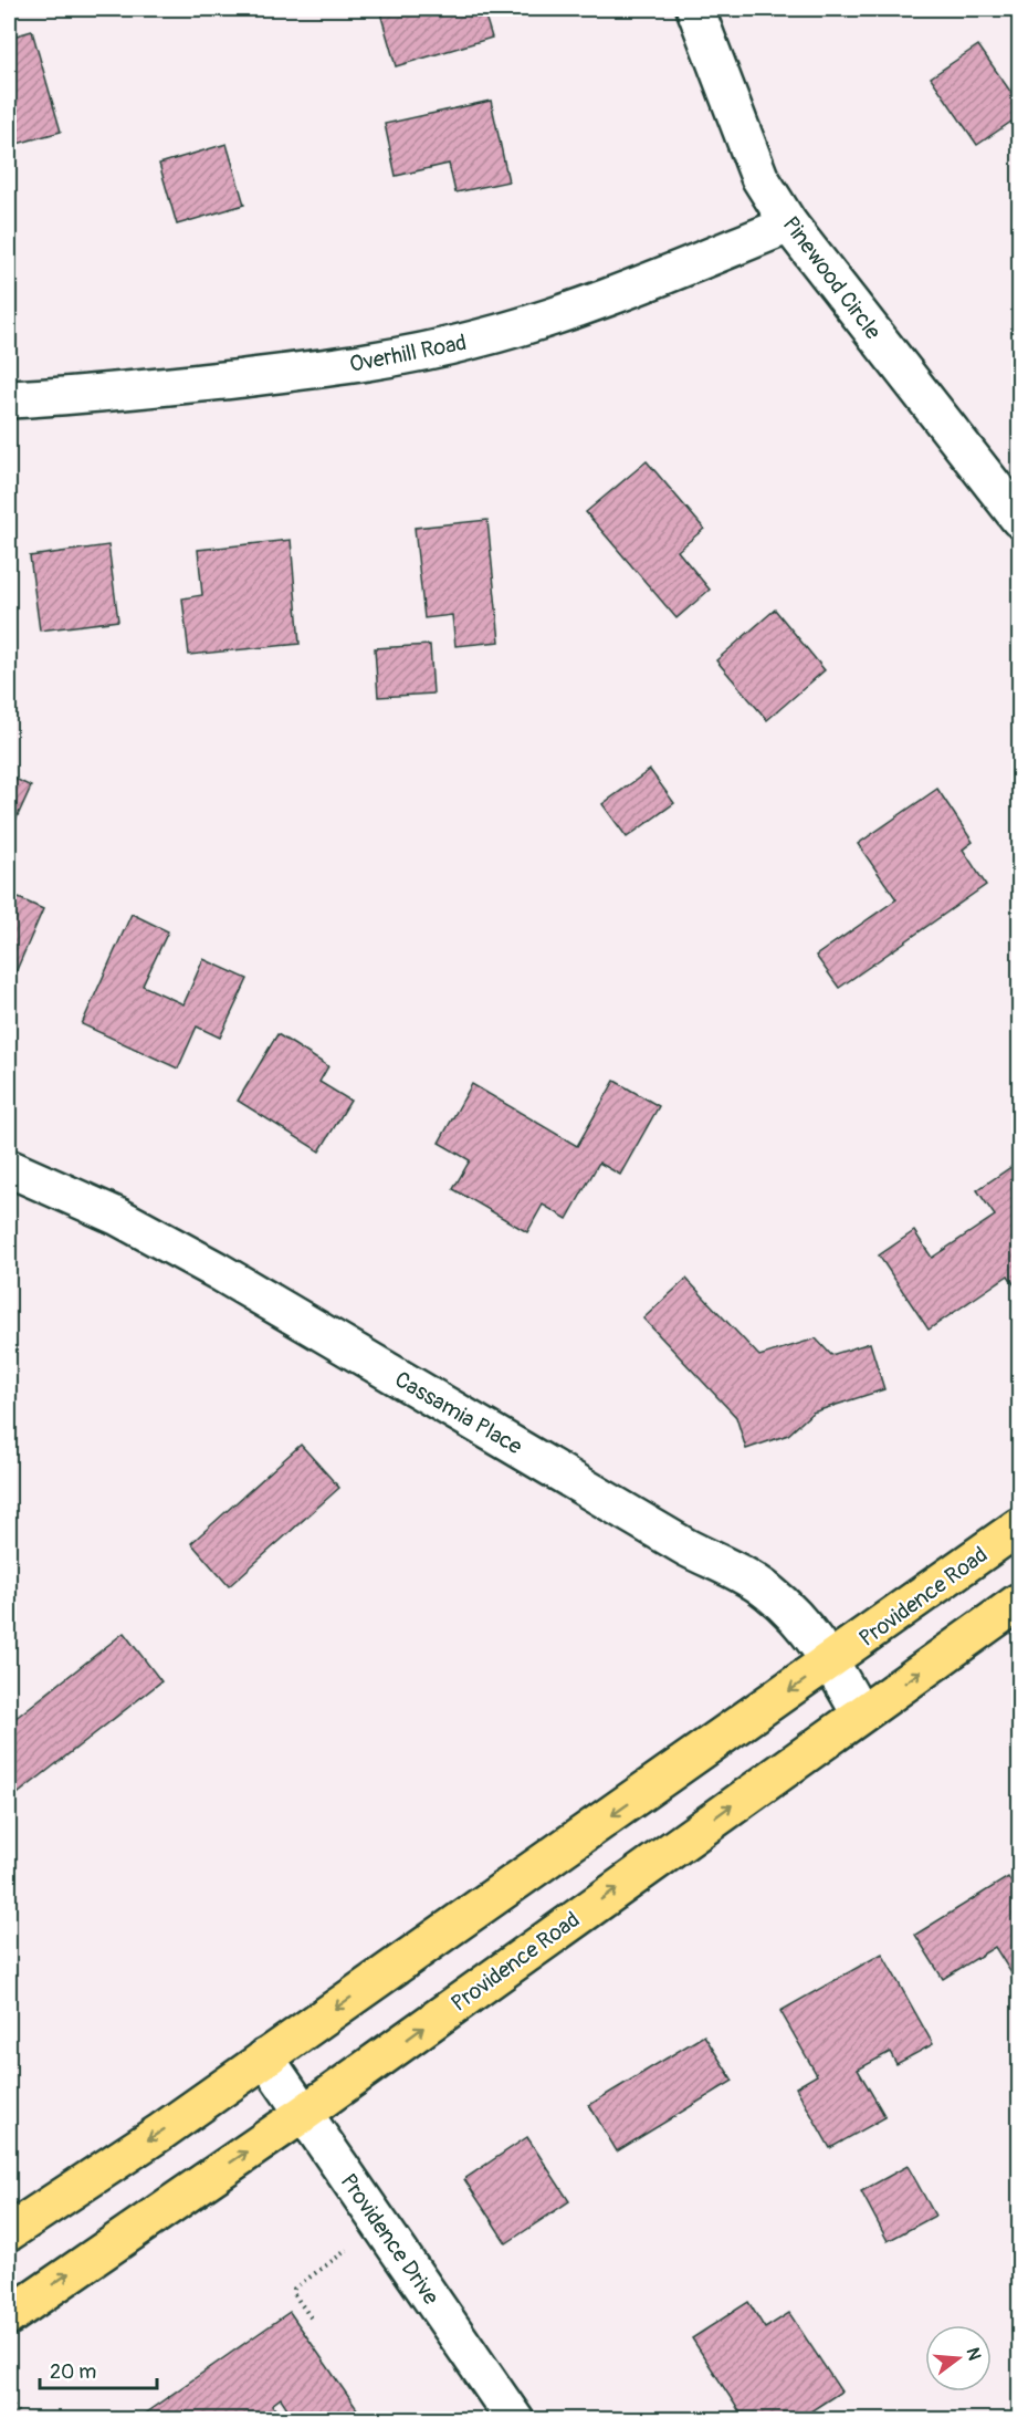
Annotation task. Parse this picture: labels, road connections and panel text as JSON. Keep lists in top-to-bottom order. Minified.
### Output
{"streets":{"main road":["Providence Road"],"street":["Pinewood Circle","Overhill Road","Cassamia Place","Providence Drive"]},"crossings":[["Pinewood Circle","Overhill Road"],["Cassamia Place","Providence Road"],["Providence Road","Providence Drive"]],"scale_bar":"20 m","north":"right"}
